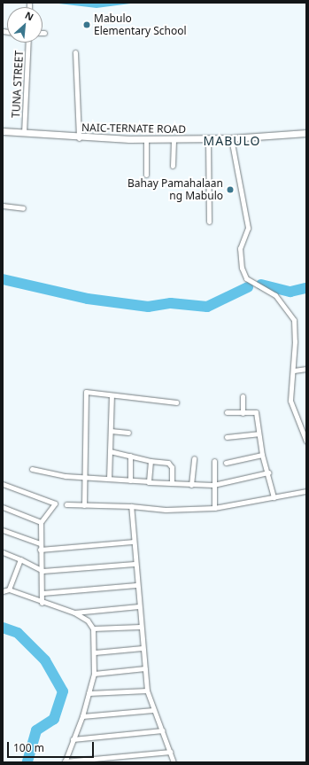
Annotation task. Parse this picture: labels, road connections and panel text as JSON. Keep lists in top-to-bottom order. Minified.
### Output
{"streets":{"main road":["NAIC-TERNATE ROAD"],"street":["TUNA STREET"]},"crossings":[["TUNA STREET","NAIC-TERNATE ROAD"]],"districts":["MABULO"],"places":["Mabulo Elementary School","Bahay Pamahalaan ng Mabulo"],"scale_bar":"100 m","north":"top right"}
